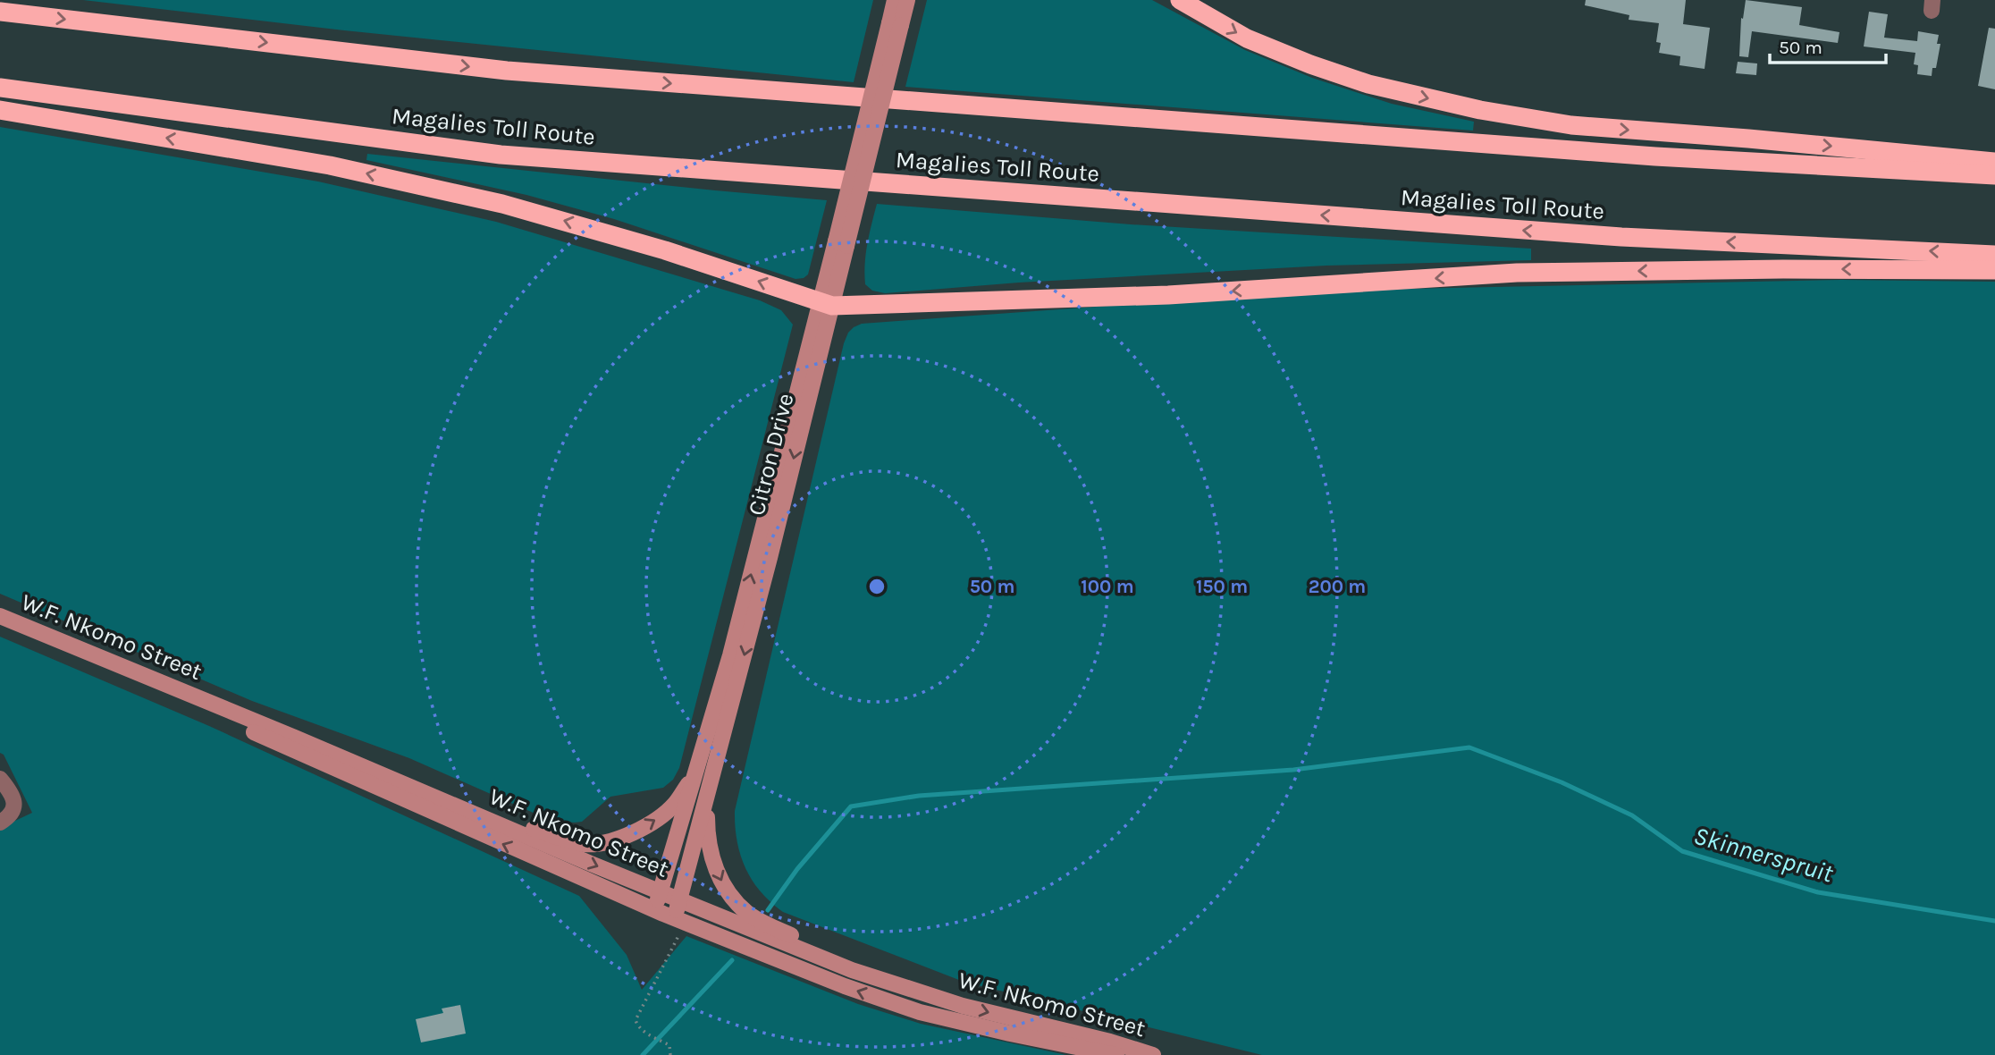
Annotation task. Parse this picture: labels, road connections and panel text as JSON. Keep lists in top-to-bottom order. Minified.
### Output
{"streets":{"highway":["Magalies Toll Route"],"main road":["Citron Drive","W.F. Nkomo Street"]},"crossings":[["Citron Drive","W.F. Nkomo Street"]],"water":["Skinnerspruit"],"scale_bar":"50 m","rings":["50 m","100 m","150 m","200 m"]}
